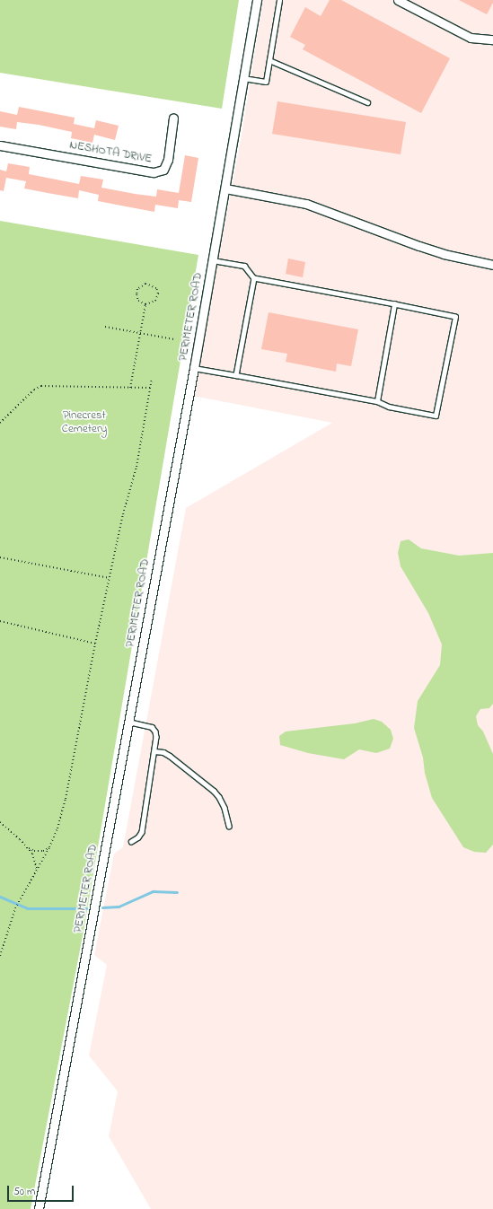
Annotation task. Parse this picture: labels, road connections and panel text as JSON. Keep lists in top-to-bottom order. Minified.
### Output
{"streets":{"street":["NESHOTA DRIVE","PERIMETER ROAD"]},"parks":["Pinecrest Cemetery"],"scale_bar":"50 m"}
